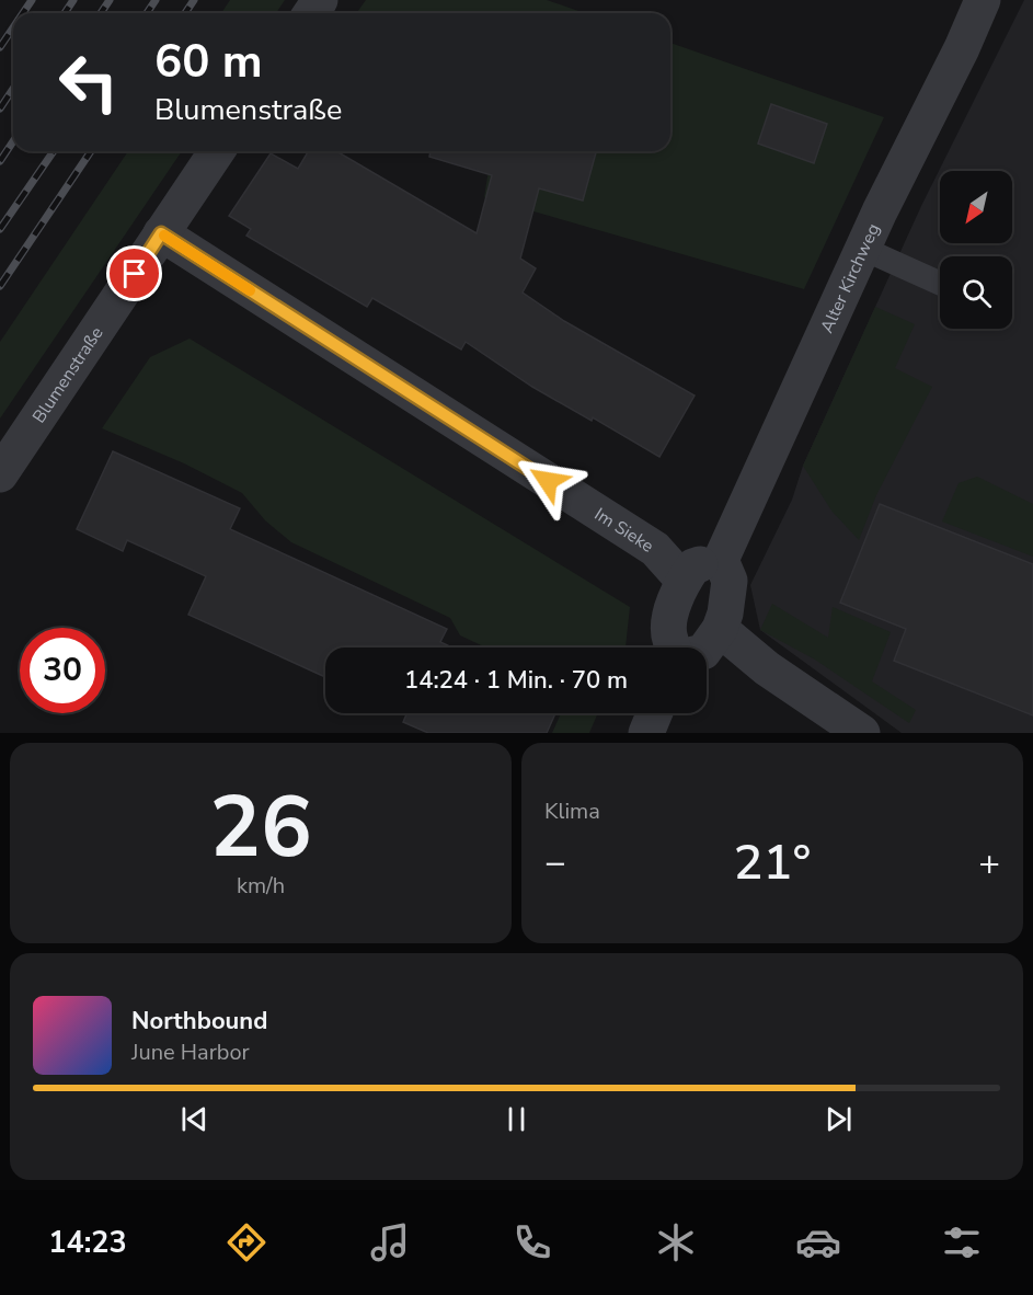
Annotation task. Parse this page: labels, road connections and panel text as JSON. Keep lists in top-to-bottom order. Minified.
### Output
{"streets":{"street":["Alter Kirchweg","Blumenstraße","Im Sieke"]},"crossings":[["Blumenstraße","Im Sieke"]],"north":"bottom left","page":{"turn":["60 m","Blumenstraße"],"limit":"30","trip":"14:24 · 1 Min. · 70 m","tile":[["26","km/h"],"Klima"],"heat":["−","21°","+"],"song":["Northbound","June Harbor"],"tabs":"14:23"}}
